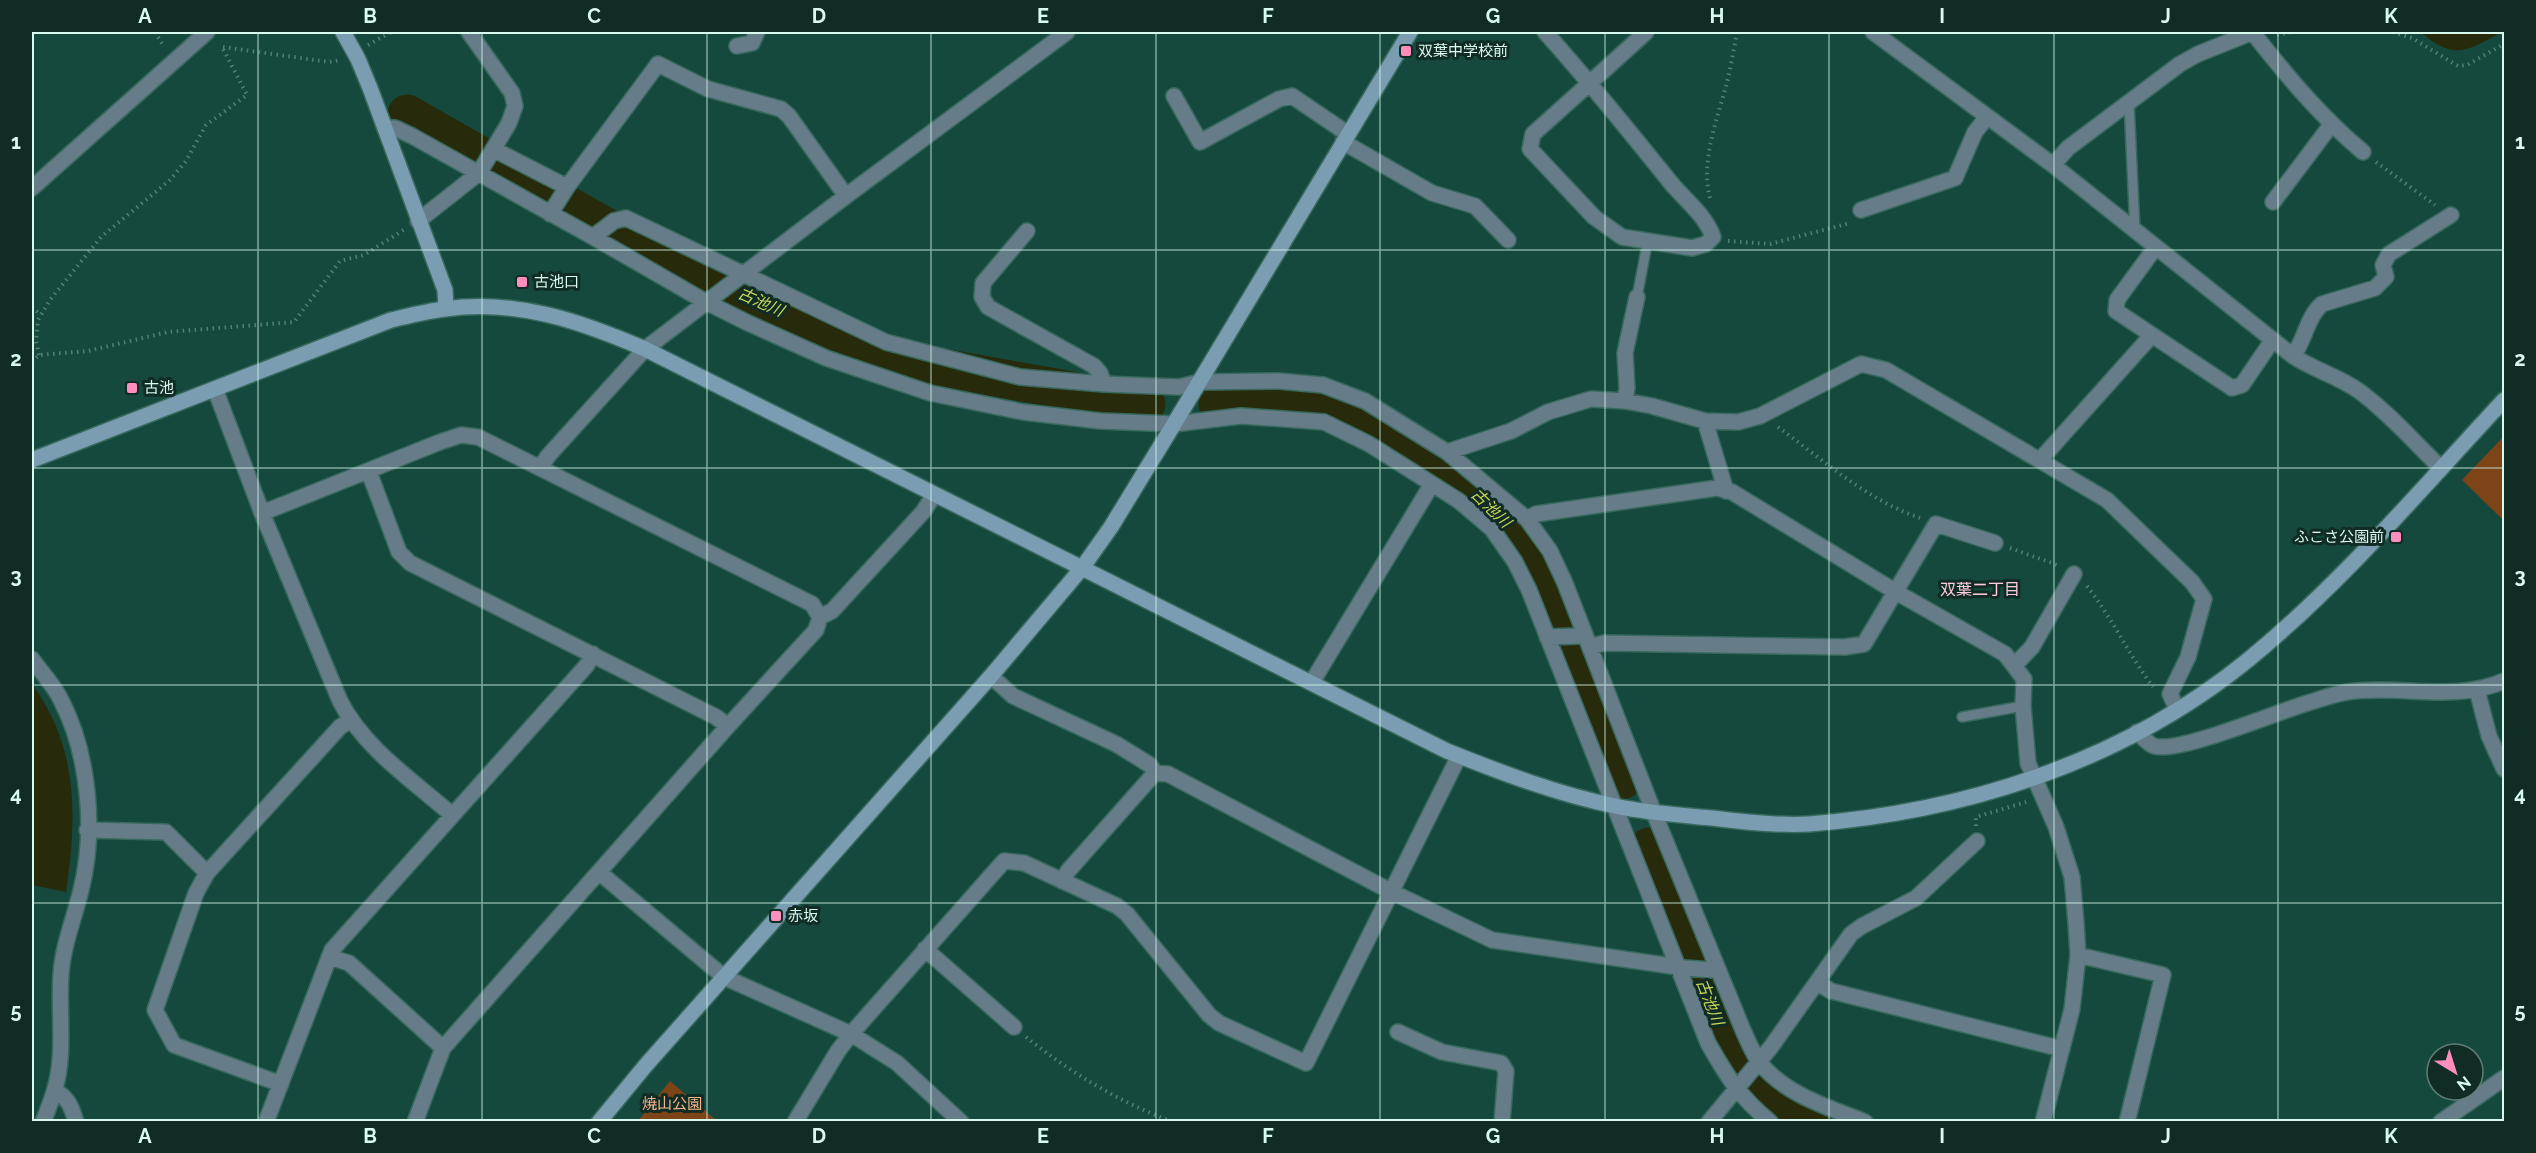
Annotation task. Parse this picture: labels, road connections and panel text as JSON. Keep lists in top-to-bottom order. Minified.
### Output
{"districts":["双葉二丁目"],"water":["古池川"],"parks":["焼山公園"],"places":{"transit":["双葉中学校前","古池口","古池","ふこさ公園前","赤坂"]},"north":"bottom right","grid":{"columns":["A","B","C","D","E","F","G","H","I","J","K"],"rows":["1","2","3","4","5"]}}
